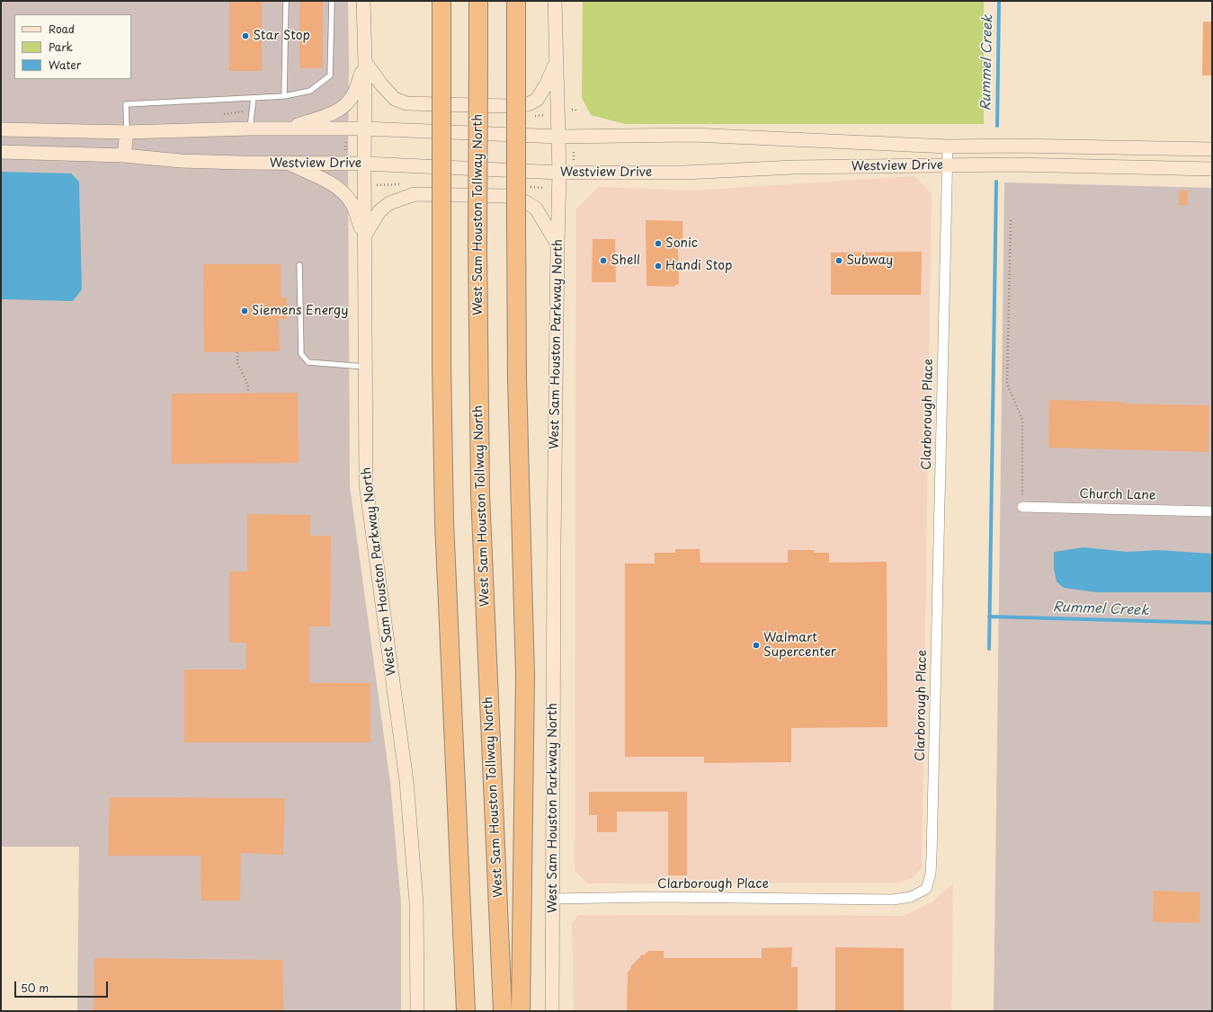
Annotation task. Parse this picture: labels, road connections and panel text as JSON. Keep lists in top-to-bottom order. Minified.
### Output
{"streets":{"highway":["West Sam Houston Tollway North"],"main road":["Westview Drive","West Sam Houston Parkway North"],"street":["Clarborough Place","Church Lane"]},"crossings":[["Westview Drive","West Sam Houston Parkway North"],["Westview Drive","Clarborough Place"],["West Sam Houston Parkway North","Clarborough Place"]],"water":["Rummel Creek"],"places":["Star Stop","Sonic","Shell","Subway","Handi Stop","Siemens Energy","Walmart Supercenter"],"legend":["Road","Park","Water"],"scale_bar":"50 m"}
